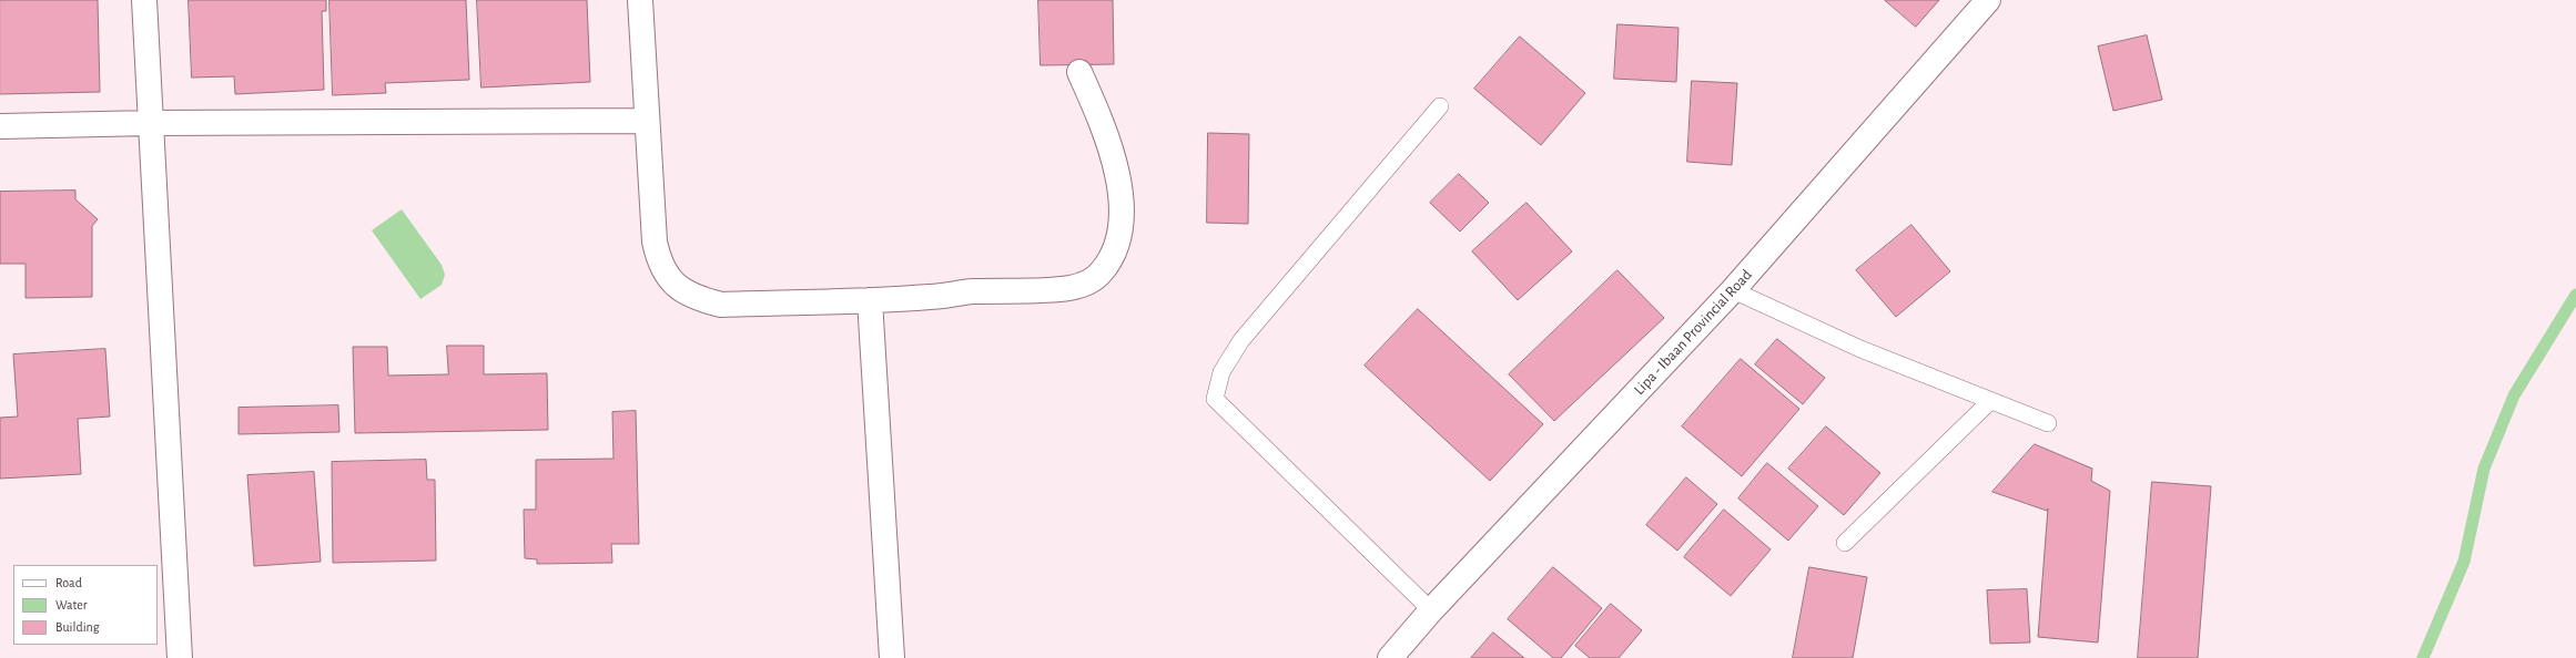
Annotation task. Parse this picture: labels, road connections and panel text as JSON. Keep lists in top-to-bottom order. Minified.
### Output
{"streets":{"street":["Lipa - Ibaan Provincial Road"]},"legend":["Road","Water","Building"]}
